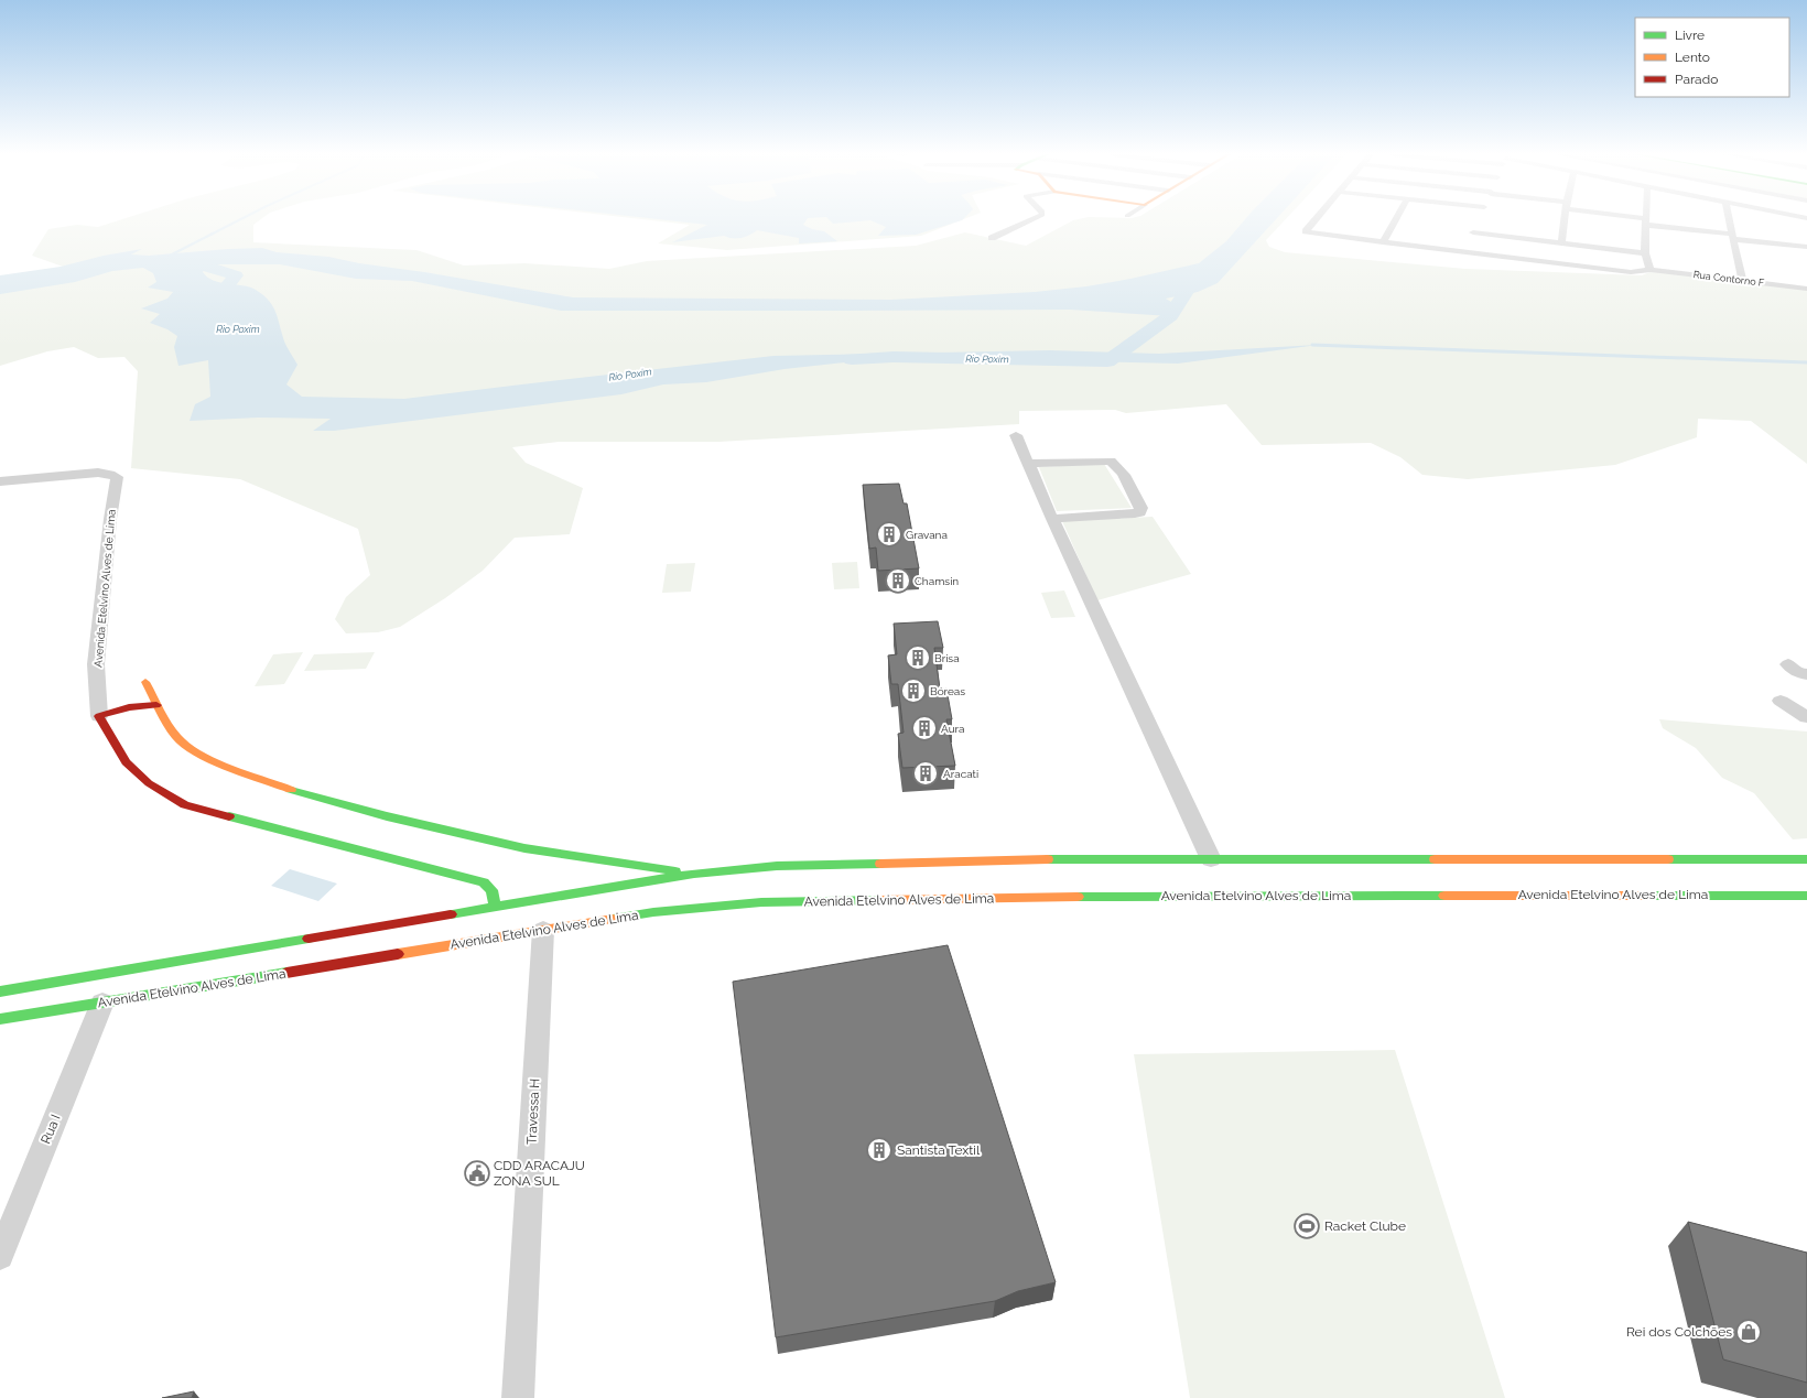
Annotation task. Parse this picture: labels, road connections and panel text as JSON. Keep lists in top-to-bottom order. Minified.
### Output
{"streets":{"street":["Rua Contorno F","Avenida Etelvino Alves de Lima","Travessa H","Rua I"]},"crossings":[["Avenida Etelvino Alves de Lima","Travessa H"],["Avenida Etelvino Alves de Lima","Rua I"]],"water":["Rio Poxim"],"places":{"building":["Gravana","Chamsin","Brisa","Bóreas","Aura","Aracati","Santista Textil"],"public building":["CDD ARACAJU ZONA SUL"],"sports":["Racket Clube"],"shop":["Rei dos Colchões"]},"legend":["Livre","Lento","Parado"]}
